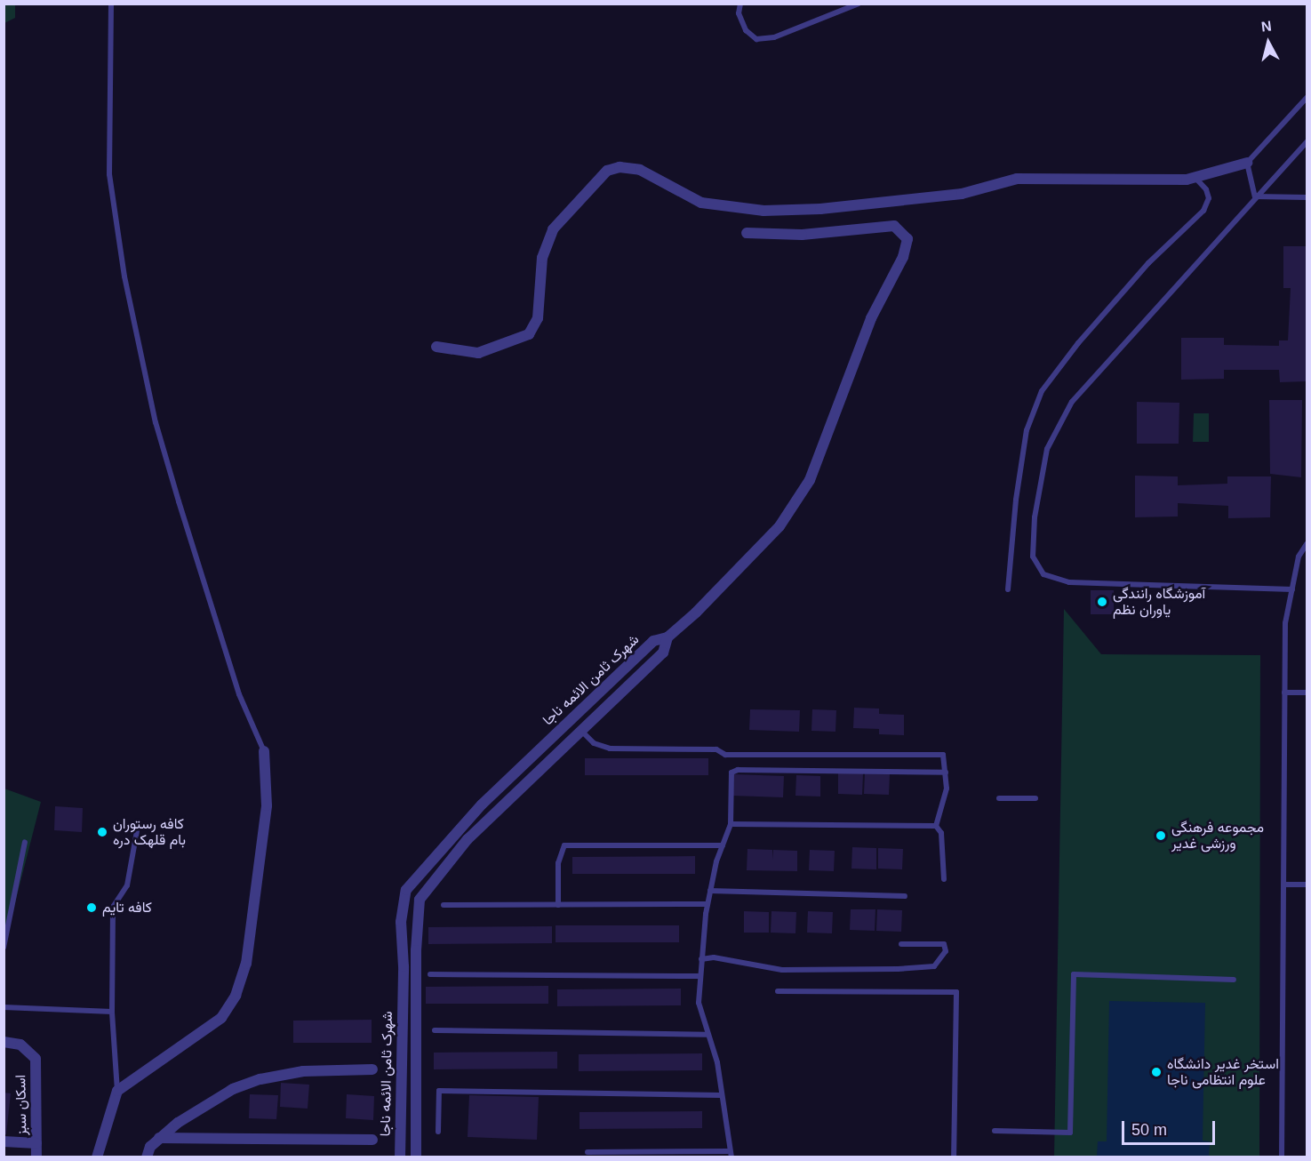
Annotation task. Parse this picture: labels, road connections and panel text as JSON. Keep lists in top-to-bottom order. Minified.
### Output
{"streets":{"street":["شهرک ثامن الائمه ناجا","اسکان سبز"]},"places":["آموزشگاه رانندگی یاوران نظم","کافه رستوران بام قلهک دره","مجموعه فرهنگی ورزشی غدیر","کافه تایم","استخر غدیر دانشگاه علوم انتظامی ناجا"],"scale_bar":"50 m","north":"top"}
